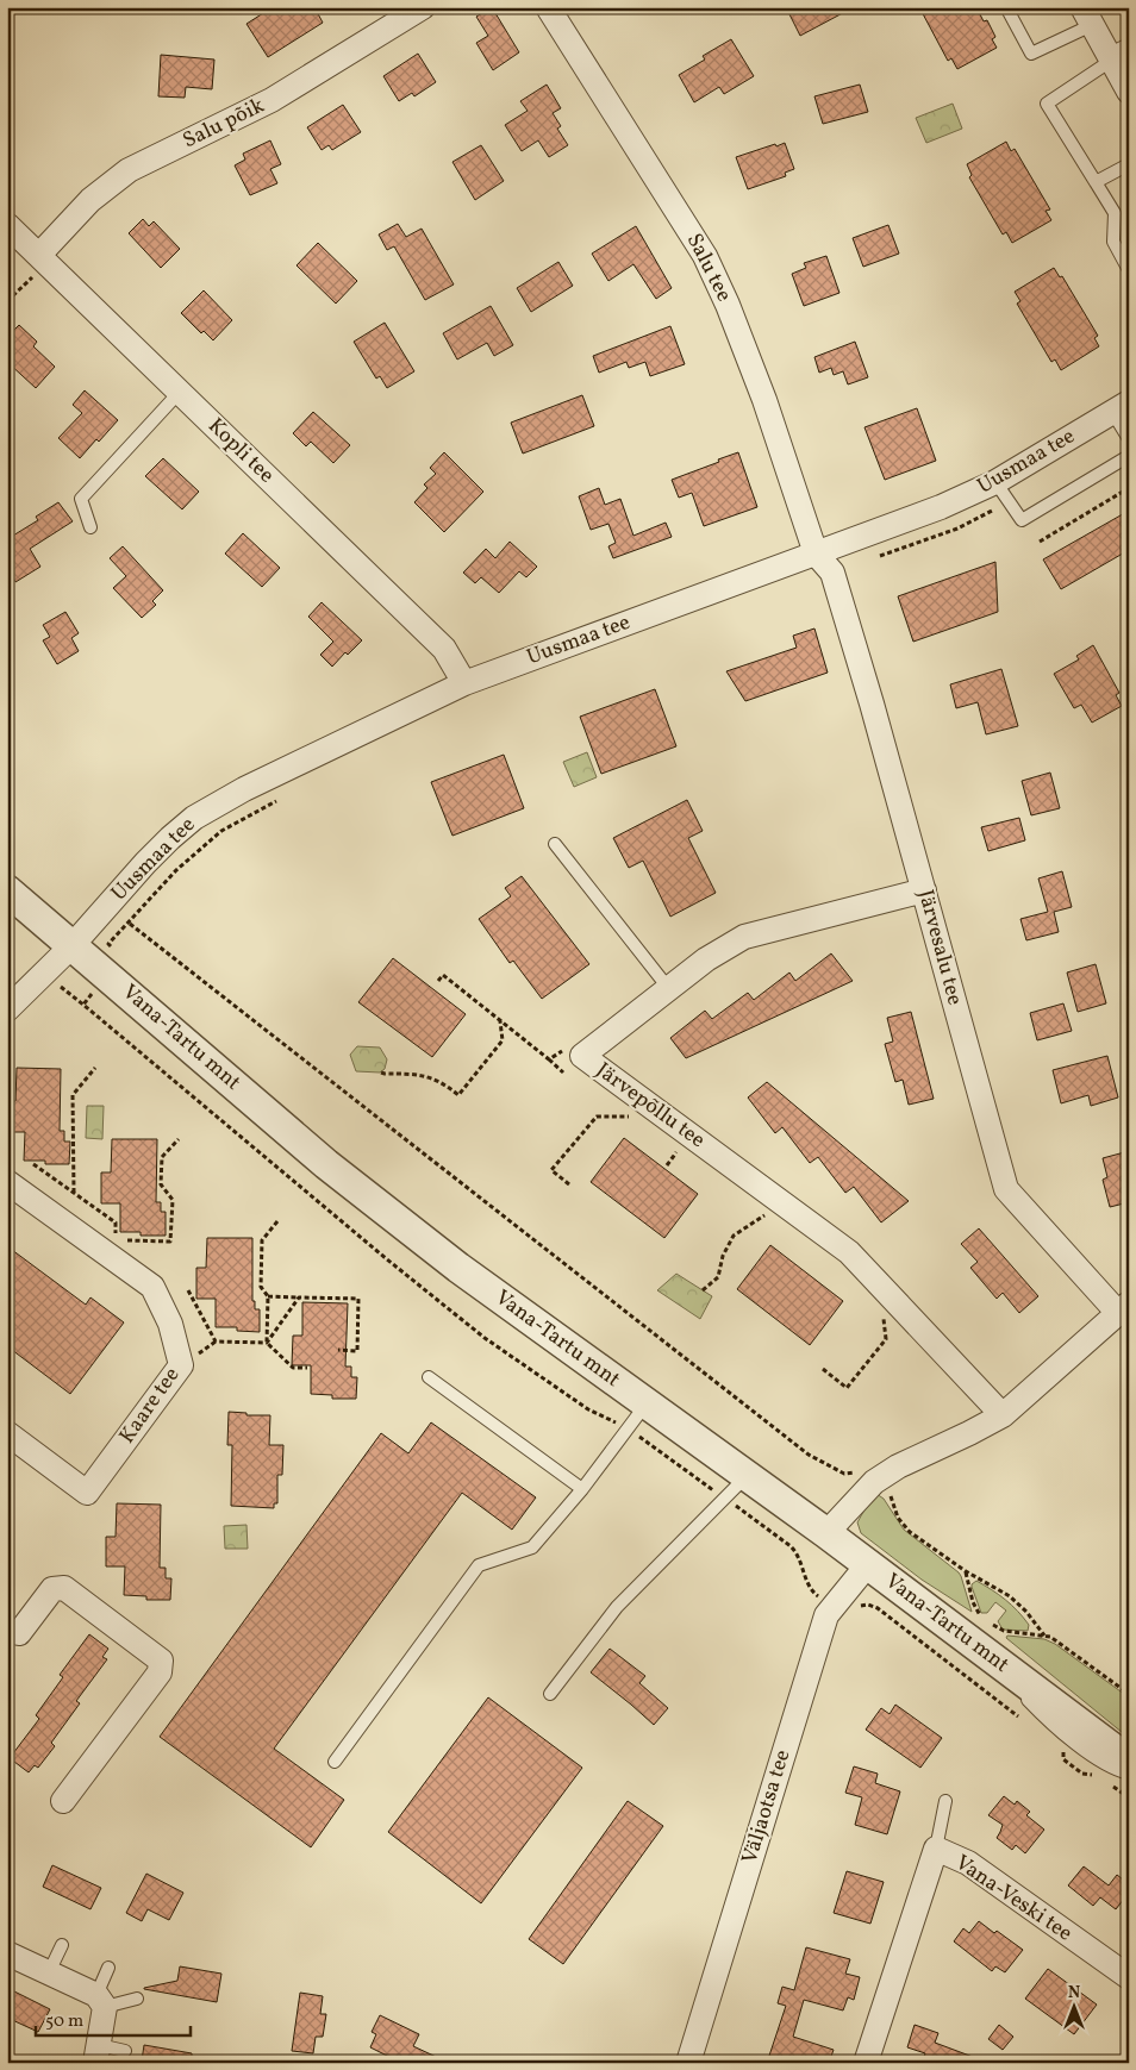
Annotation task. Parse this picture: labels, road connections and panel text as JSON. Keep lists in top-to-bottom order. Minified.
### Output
{"streets":{"street":["Salu põik","Salu tee","Kopli tee","Uusmaa tee","Järvesalu tee","Vana-Tartu mnt","Järvepõllu tee","Kaare tee","Väljaotsa tee","Vana-Veski tee"]},"crossings":[["Salu põik","Kopli tee"],["Salu tee","Uusmaa tee"],["Salu tee","Järvesalu tee"],["Kopli tee","Uusmaa tee"],["Uusmaa tee","Järvesalu tee"],["Uusmaa tee","Vana-Tartu mnt"],["Järvesalu tee","Järvepõllu tee"],["Vana-Tartu mnt","Väljaotsa tee"]],"scale_bar":"50 m","north":"top"}
